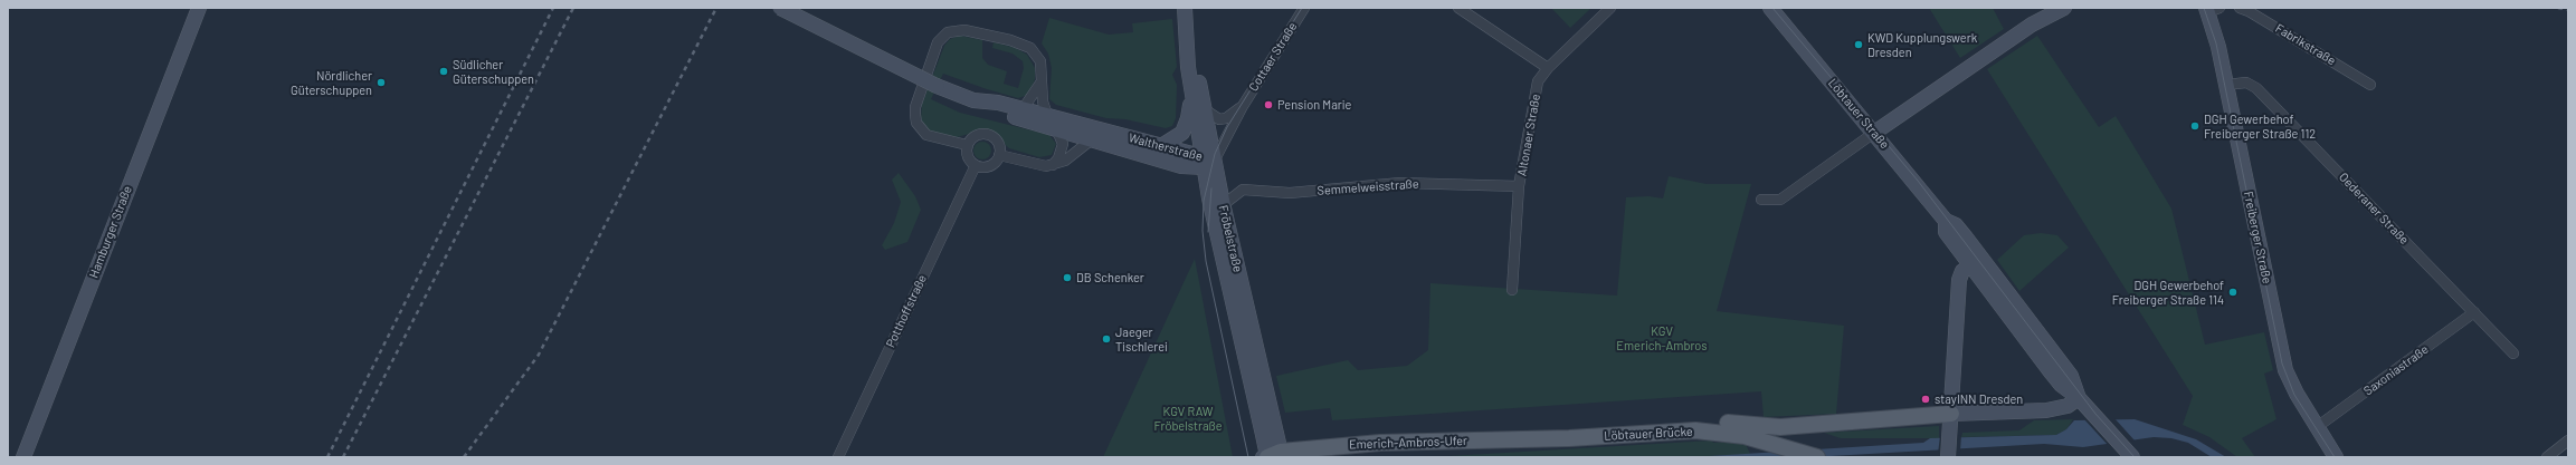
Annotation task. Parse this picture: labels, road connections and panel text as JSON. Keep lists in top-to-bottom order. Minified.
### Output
{"streets":{"main road":["Löbtauer Straße","Waltherstraße","Hamburger Straße","Freiberger Straße","Fröbelstraße","Löbtauer Brücke","Emerich-Ambros-Ufer"],"street":["Fabrikstraße","Cottaer Straße","Altonaer Straße","Semmelweisstraße","Oederaner Straße","Potthoffstraße","Saxoniastraße"]},"crossings":[["Cottaer Straße","Waltherstraße"],["Cottaer Straße","Fröbelstraße"],["Altonaer Straße","Semmelweisstraße"],["Waltherstraße","Fröbelstraße"],["Semmelweisstraße","Fröbelstraße"],["Oederaner Straße","Freiberger Straße"],["Oederaner Straße","Saxoniastraße"],["Freiberger Straße","Saxoniastraße"],["Fröbelstraße","Emerich-Ambros-Ufer"],["Löbtauer Brücke","Emerich-Ambros-Ufer"]],"parks":["KGV Emerich-Ambros","KGV RAW Fröbelstraße"],"places":["KWD Kupplungswerk Dresden","Südlicher Güterschuppen","Nördlicher Güterschuppen","Pension Marie","DGH Gewerbehof Freiberger Straße 112","DB Schenker","DGH Gewerbehof Freiberger Straße 114","Jaeger Tischlerei","stayINN Dresden"]}
